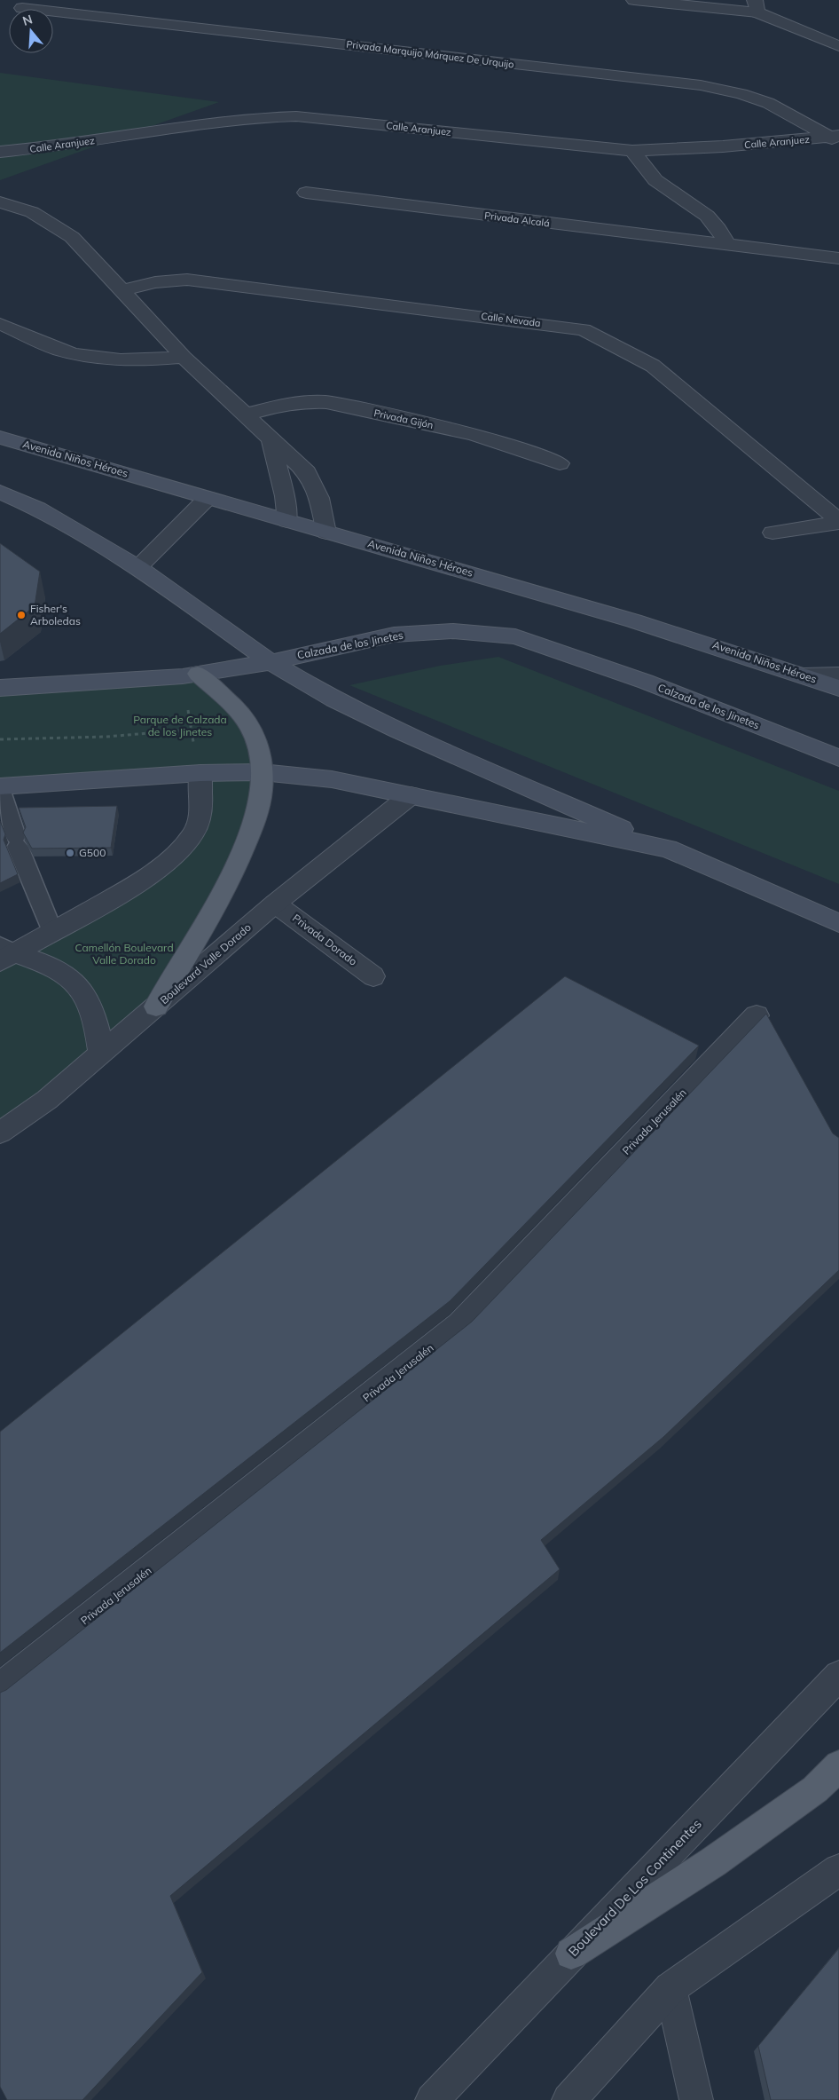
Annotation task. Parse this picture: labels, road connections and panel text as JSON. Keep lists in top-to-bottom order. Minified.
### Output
{"streets":{"main road":["Avenida Niños Héroes","Calzada de los Jinetes"],"street":["Privada Marquijo Márquez De Urquijo","Calle Aranjuez","Privada Alcalá","Calle Nevada","Privada Gijón","Privada Dorado","Boulevard Valle Dorado","Privada Jerusalén","Boulevard De Los Continentes"]},"crossings":[["Privada Marquijo Márquez De Urquijo","Calle Aranjuez"],["Privada Dorado","Boulevard Valle Dorado"]],"parks":["Parque de Calzada de los Jinetes","Camellón Boulevard Valle Dorado"],"places":["Fisher's Arboledas","G500"],"north":"top"}
